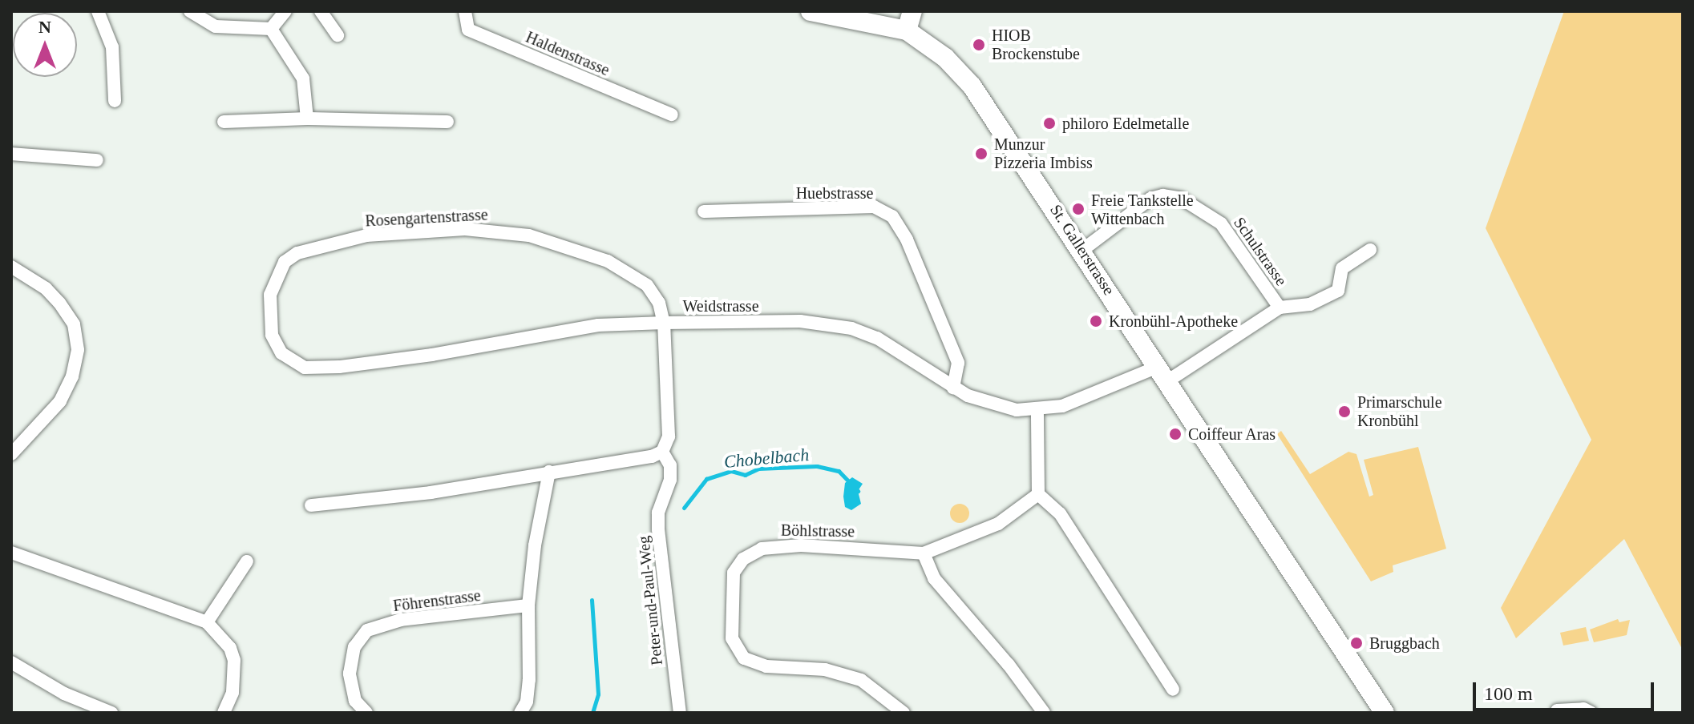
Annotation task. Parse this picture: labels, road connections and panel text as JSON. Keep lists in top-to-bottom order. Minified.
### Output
{"streets":{"main road":["St. Gallerstrasse"],"street":["Haldenstrasse","Huebstrasse","Rosengartenstrasse","Schulstrasse","Weidstrasse","Böhlstrasse","Föhrenstrasse","Peter-und-Paul-Weg"]},"crossings":[["Huebstrasse","Weidstrasse"],["Rosengartenstrasse","Weidstrasse"],["St. Gallerstrasse","Schulstrasse"],["St. Gallerstrasse","Weidstrasse"],["Schulstrasse","Weidstrasse"],["Weidstrasse","Peter-und-Paul-Weg"]],"water":["Chobelbach"],"places":["HIOB Brockenstube","philoro Edelmetalle","Munzur Pizzeria Imbiss","Freie Tankstelle Wittenbach","Kronbühl-Apotheke","Primarschule Kronbühl","Coiffeur Aras","Bruggbach"],"scale_bar":"100 m","north":"top"}
